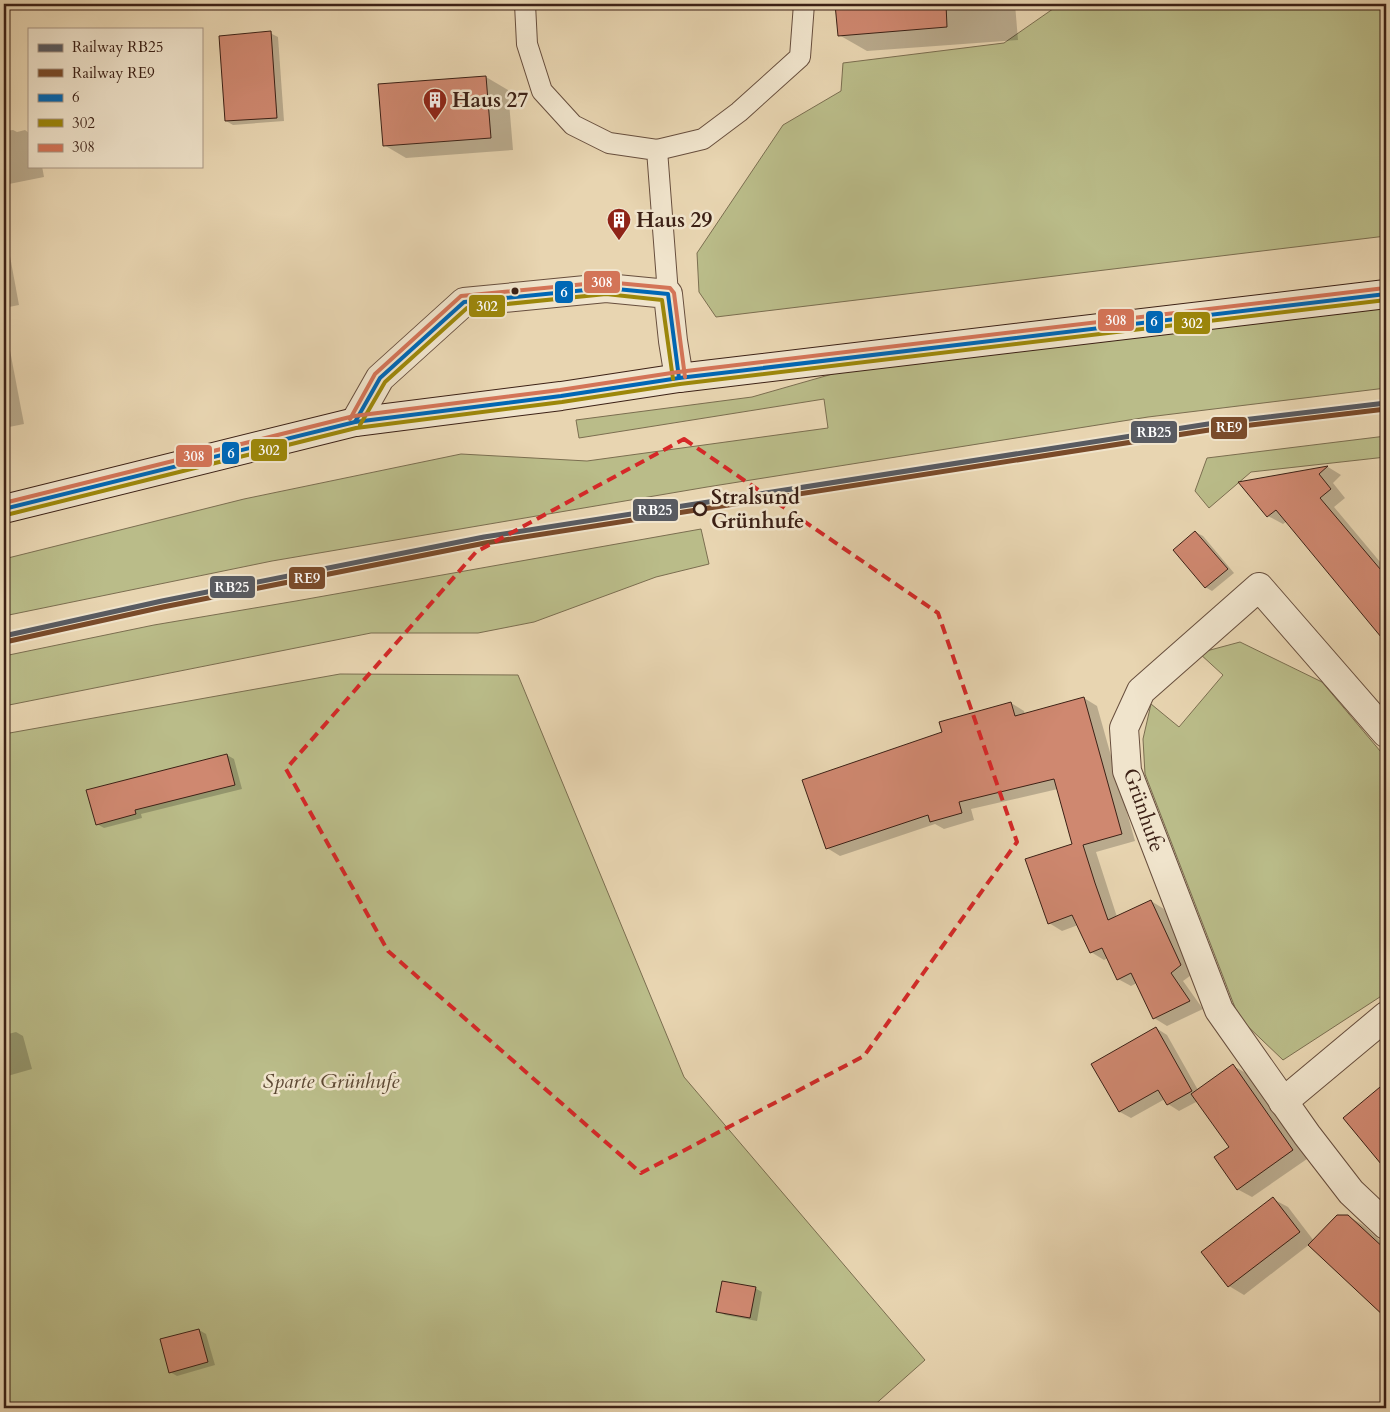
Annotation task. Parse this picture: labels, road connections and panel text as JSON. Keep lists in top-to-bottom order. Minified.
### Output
{"streets":{"street":["Grünhufe"]},"parks":["Sparte Grünhufe"],"places":{"building":["Haus 27","Haus 29"],"other":["Stralsund Grünhufe"]},"lines":["transit line 308","transit line 6","transit line 302","rail line RB25","rail line RE9"],"legend":["Railway RB25","Railway RE9","6","302","308"]}
